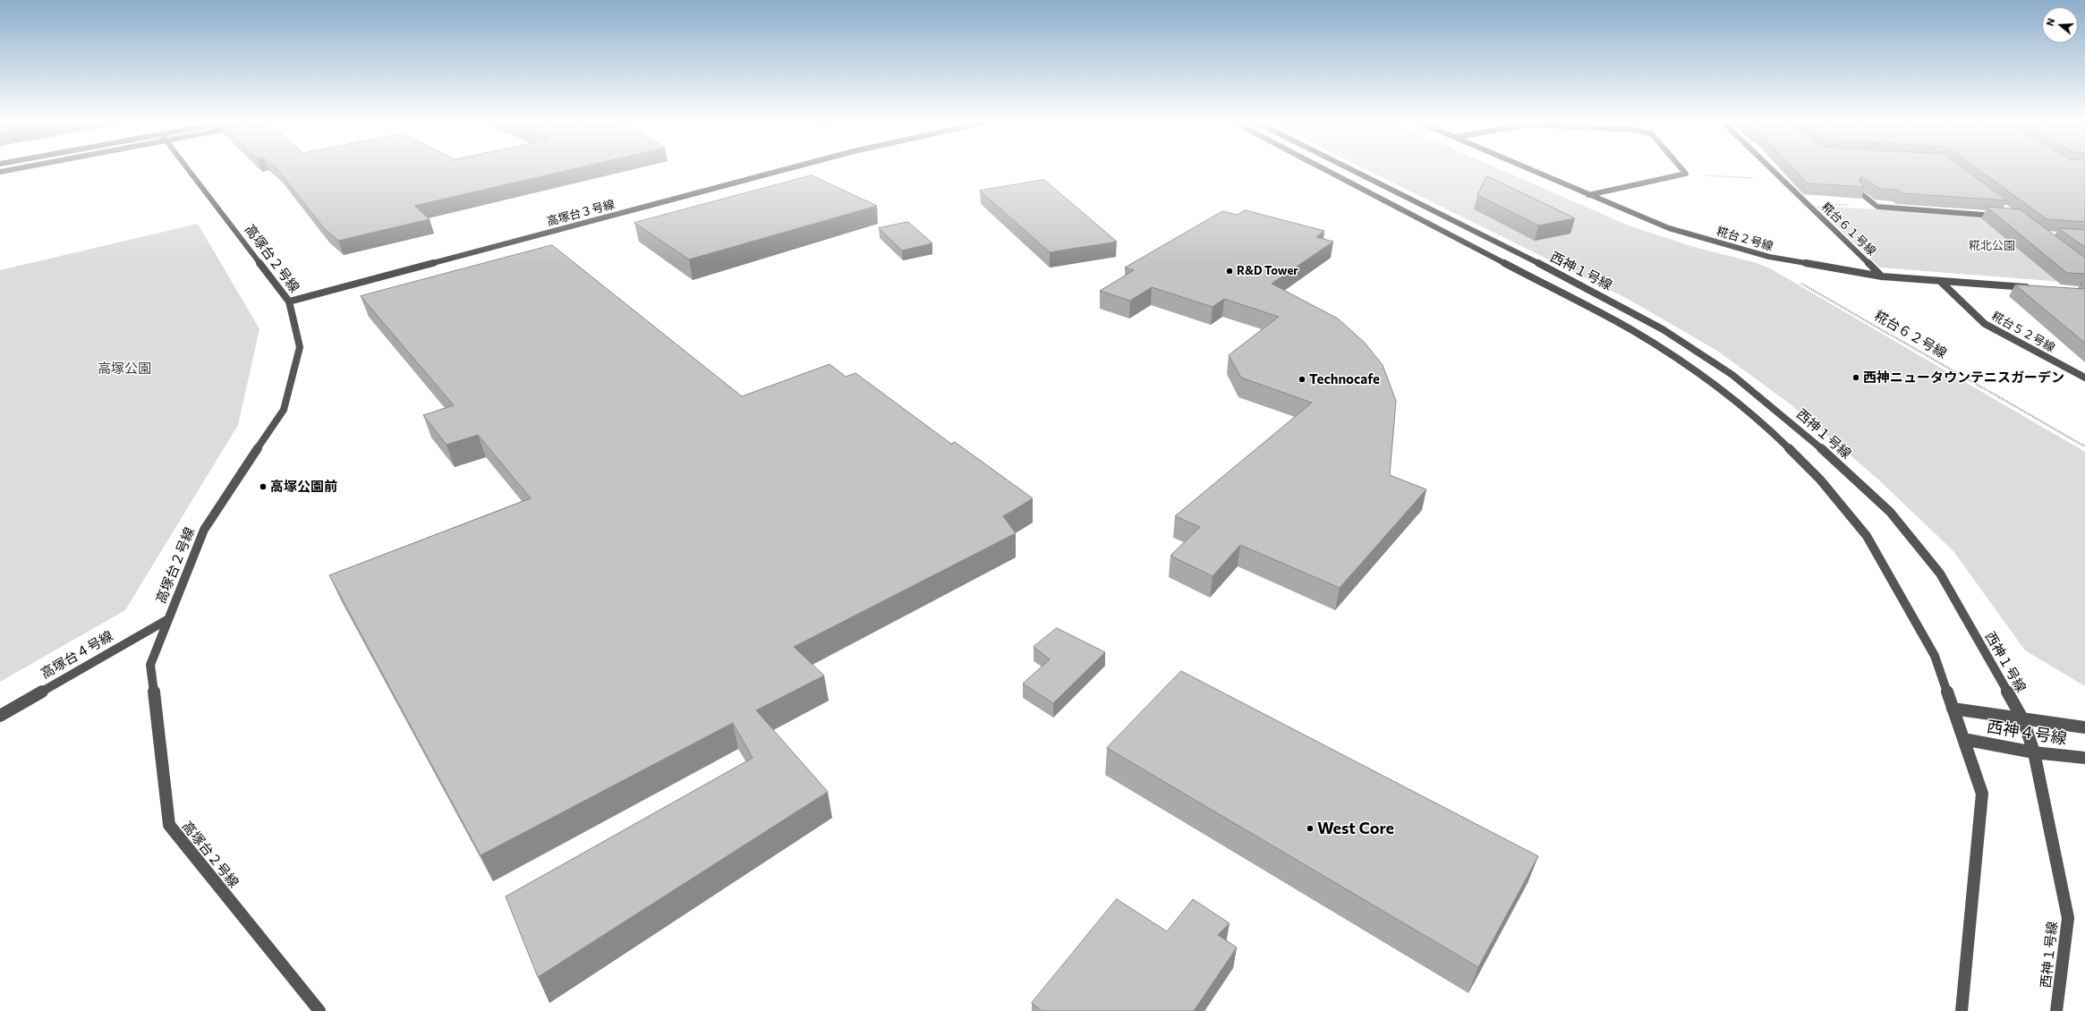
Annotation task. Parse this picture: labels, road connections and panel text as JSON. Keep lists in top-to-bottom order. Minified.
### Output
{"streets":{"street":["高塚台３号線","糀台６１号線","糀台２号線","高塚台２号線","西神１号線","糀台５２号線","高塚台４号線","西神４号線"],"path":["糀台６２号線"]},"crossings":[["高塚台３号線","高塚台２号線"],["糀台６１号線","糀台２号線"],["糀台２号線","糀台５２号線"],["高塚台２号線","高塚台４号線"],["西神１号線","西神４号線"]],"parks":["糀北公園","高塚公園"],"places":["R&D Tower","西神ニュータウンテニスガーデン","Technocafe","高塚公園前","West Core"],"north":"left"}
